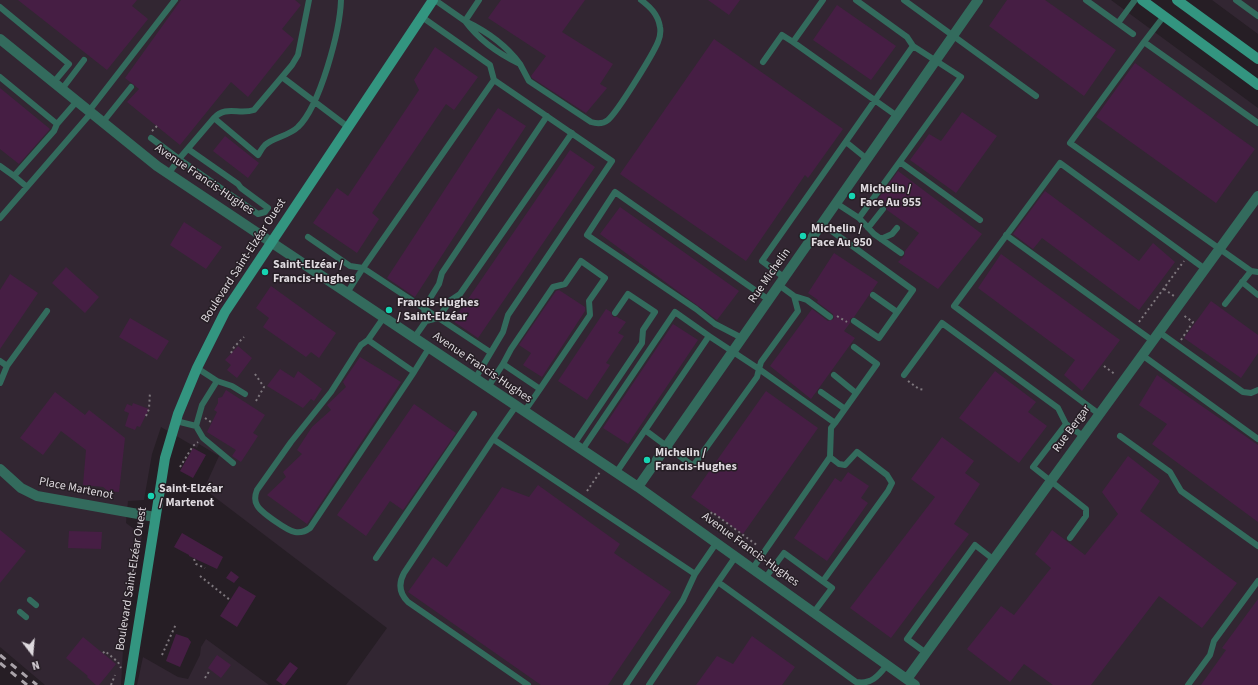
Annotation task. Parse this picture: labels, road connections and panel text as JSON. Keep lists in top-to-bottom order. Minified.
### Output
{"streets":{"street":["Avenue Francis-Hughes","Boulevard Saint-Elzéar Ouest","Rue Michelin","Rue Bergar","Place Martenot"]},"crossings":[["Avenue Francis-Hughes","Boulevard Saint-Elzéar Ouest"],["Avenue Francis-Hughes","Rue Michelin"],["Avenue Francis-Hughes","Rue Bergar"],["Boulevard Saint-Elzéar Ouest","Place Martenot"]],"places":["Michelin / Face Au 955","Michelin / Face Au 950","Saint-Elzéar / Francis-Hughes","Francis-Hughes / Saint-Elzéar","Michelin / Francis-Hughes","Saint-Elzéar / Martenot"],"north":"bottom"}
